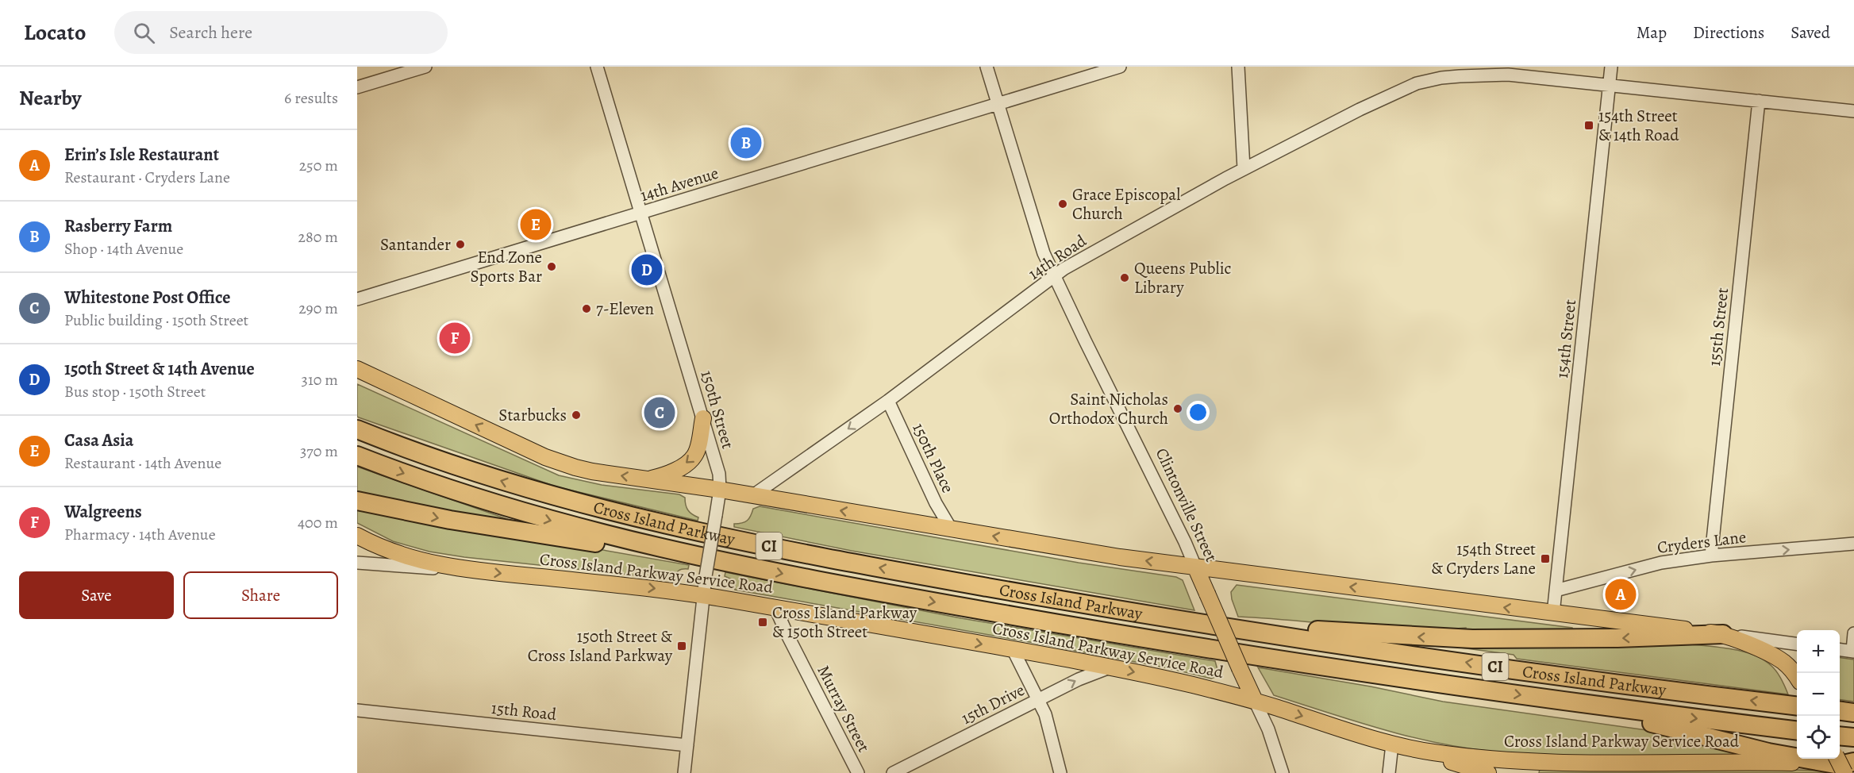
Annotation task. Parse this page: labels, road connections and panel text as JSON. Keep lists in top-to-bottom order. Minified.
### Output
{"streets":{"highway":["Cross Island Parkway","CI"],"main road":["Clintonville Street","Cross Island Parkway Service Road"],"street":["14th Avenue","14th Road","155th Street","154th Street","150th Street","150th Place","Cryders Lane","15th Drive","Murray Street","15th Road"]},"crossings":[["14th Avenue","150th Street"],["14th Avenue","Clintonville Street"],["14th Road","154th Street"],["14th Road","150th Place"],["14th Road","Clintonville Street"],["155th Street","Cryders Lane"],["154th Street","Cryders Lane"],["150th Street","Cross Island Parkway Service Road"],["150th Street","15th Road"],["Clintonville Street","Cross Island Parkway Service Road"],["Cross Island Parkway Service Road","15th Drive"],["Cross Island Parkway Service Road","Murray Street"]],"one_way":["Cryders Lane"],"places":{"transit":["154th Street & 14th Road","154th Street & Cryders Lane","Cross Island Parkway & 150th Street","150th Street & Cross Island Parkway"],"other":["Grace Episcopal Church","Santander","End Zone Sports Bar","Queens Public Library","7-Eleven","Saint Nicholas Orthodox Church","Starbucks"]},"page":{"header":"Locato","search":"Search here","nav":["Map","Directions","Saved"],"heading":["Nearby","6 results"],"pins":["B","E","D","F","C","A"],"list":[{"mark":"A","name":"Erin’s Isle Restaurant","note":"Restaurant · Cryders Lane","value":"250 m"},{"mark":"B","name":"Rasberry Farm","note":"Shop · 14th Avenue","value":"280 m"},{"mark":"C","name":"Whitestone Post Office","note":"Public building · 150th Street","value":"290 m"},{"mark":"D","name":"150th Street & 14th Avenue","note":"Bus stop · 150th Street","value":"310 m"},{"mark":"E","name":"Casa Asia","note":"Restaurant · 14th Avenue","value":"370 m"},{"mark":"F","name":"Walgreens","note":"Pharmacy · 14th Avenue","value":"400 m"}],"buttons":["Save","Share"],"map_buttons":["+","−"]}}
